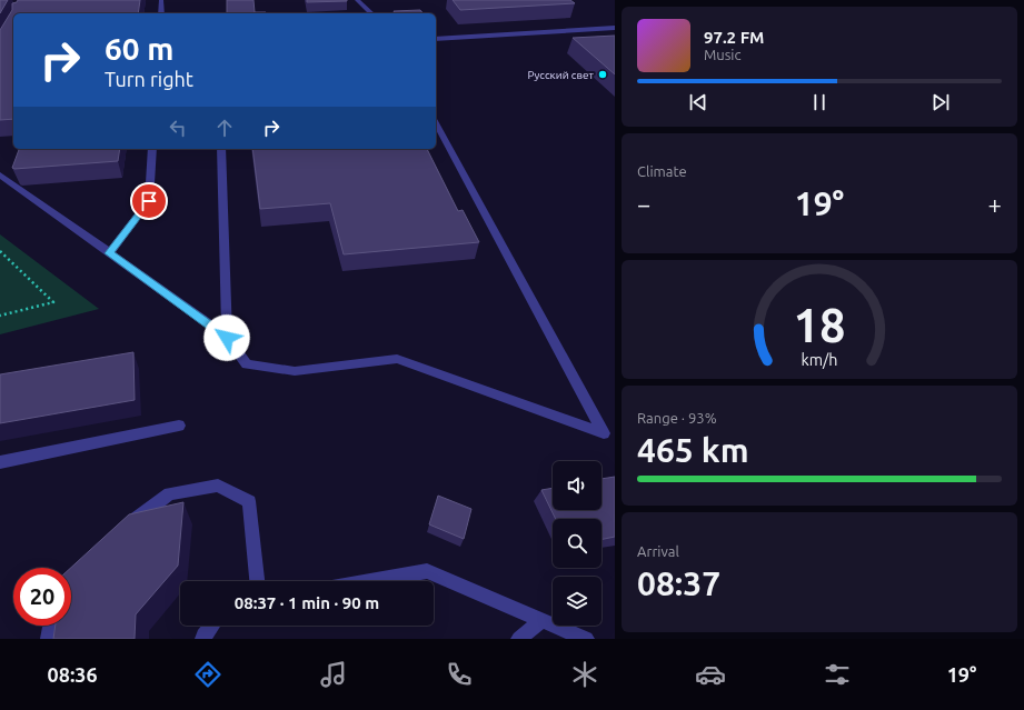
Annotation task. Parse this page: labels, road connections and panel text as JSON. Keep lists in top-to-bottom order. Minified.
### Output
{"places":["Русский свет"],"page":{"turn":["60 m","Turn right"],"song":["97.2 FM","Music"],"tile":["Climate",["Range · 93%","465 km"],["Arrival","08:37"]],"heat":["−","19°","+"],"limit":"20","trip":"08:37 · 1 min · 90 m","tabs":["08:36","19°"],"gauge":["18","km/h"]}}
